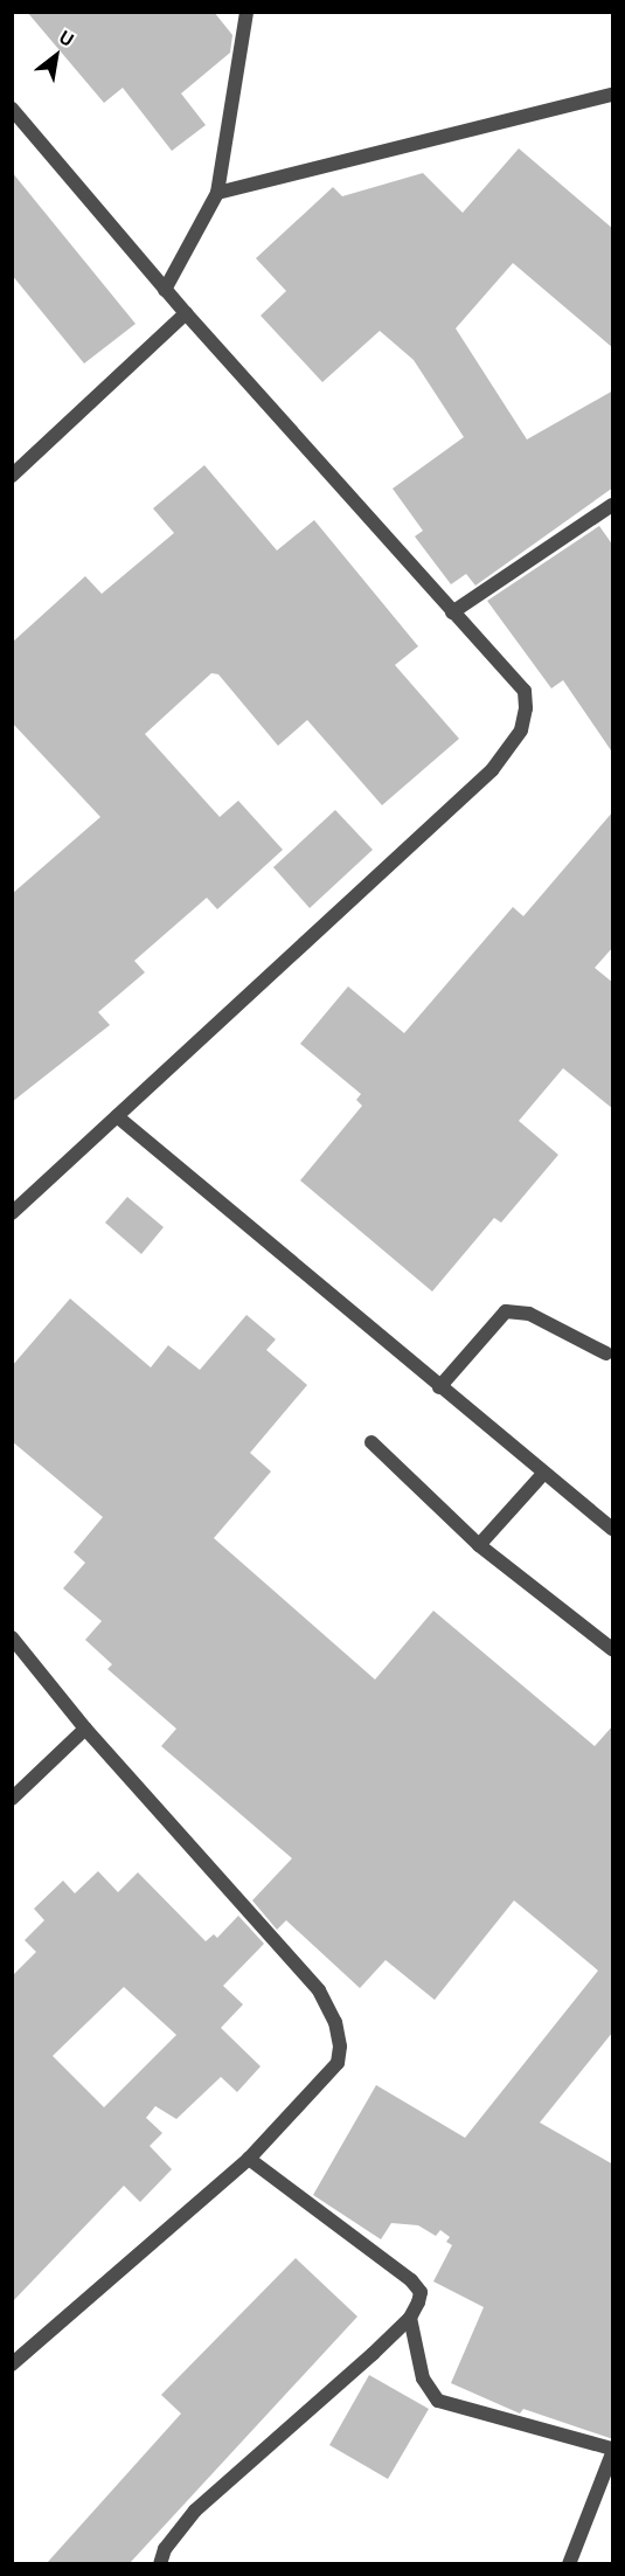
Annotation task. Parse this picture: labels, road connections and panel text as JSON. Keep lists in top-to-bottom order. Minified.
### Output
{"north":"top right"}
